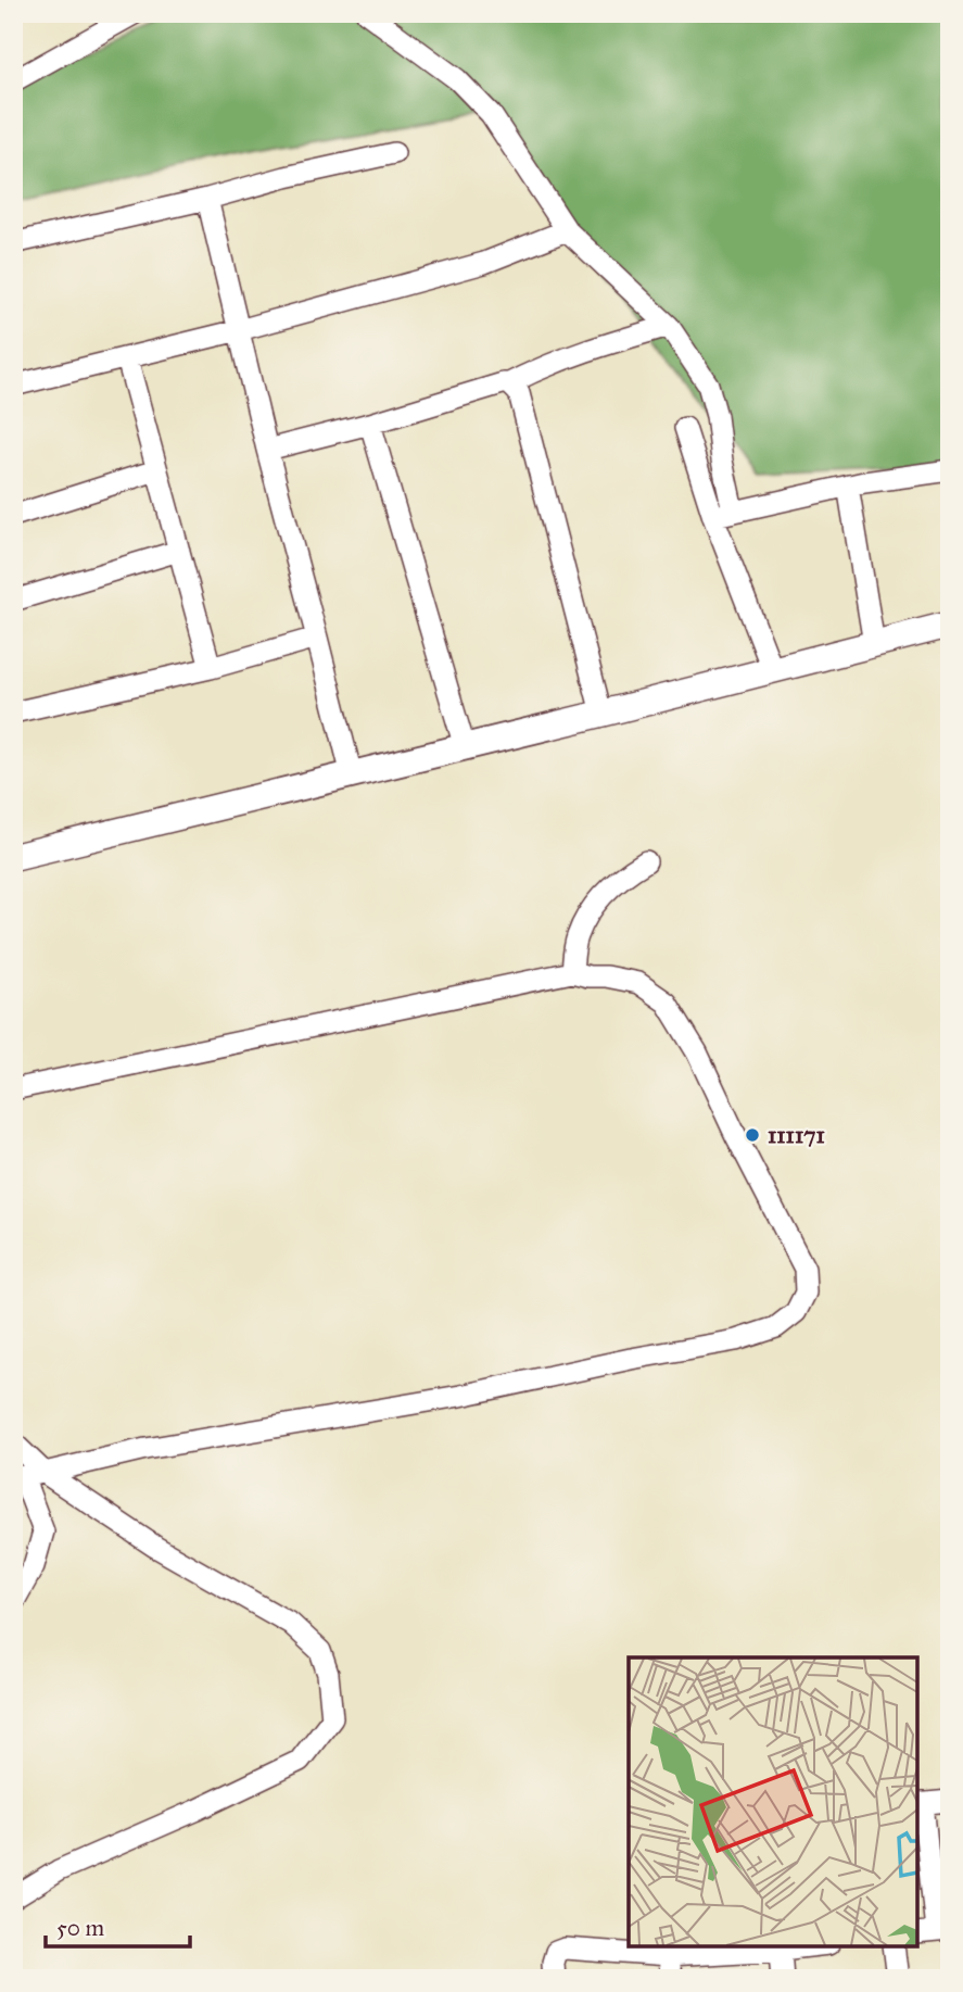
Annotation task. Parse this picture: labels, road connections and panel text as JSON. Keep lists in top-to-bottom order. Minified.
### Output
{"places":["111171"],"scale_bar":"50 m"}
